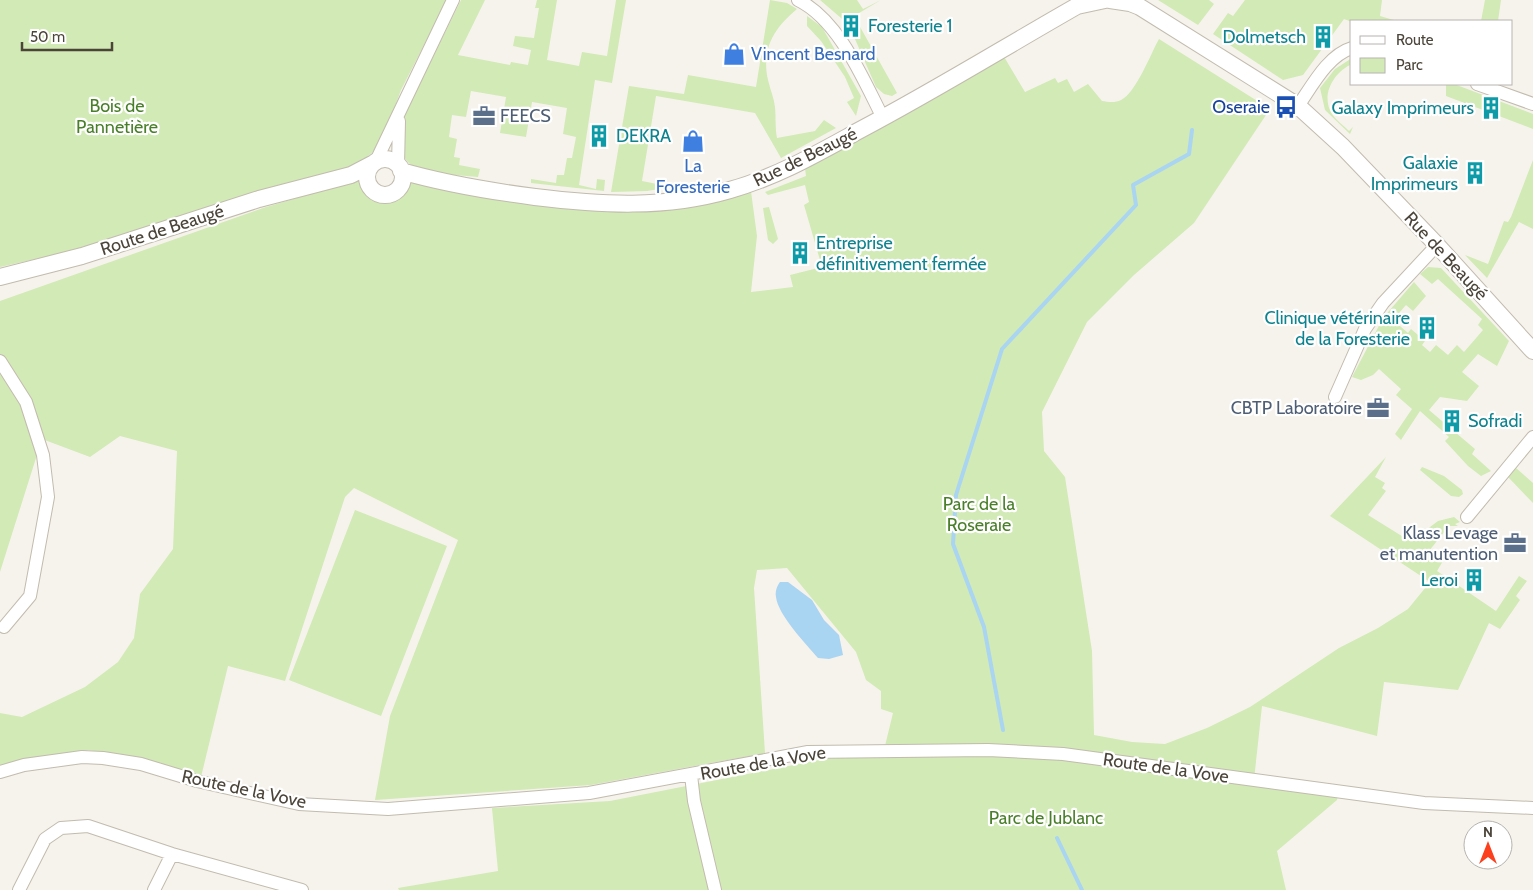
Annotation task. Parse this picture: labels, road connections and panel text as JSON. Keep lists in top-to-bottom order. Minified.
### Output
{"streets":{"street":["Rue de Beaugé","Route de Beaugé","Route de la Vove"]},"crossings":[["Rue de Beaugé","Route de Beaugé"]],"parks":["Bois de Pannetière","Parc de la Roseraie","Parc de Jublanc"],"places":{"building":["Foresterie 1","Dolmetsch","Galaxy Imprimeurs","DEKRA","Galaxie Imprimeurs","Entreprise définitivement fermée","Clinique vétérinaire de la Foresterie","Sofradi","Leroi"],"shop":["Vincent Besnard","La Foresterie"],"bus stop":["Oseraie"],"office":["FEECS","CBTP Laboratoire","Klass Levage et manutention"]},"legend":["Route","Parc"],"scale_bar":"50 m","north":"top"}
